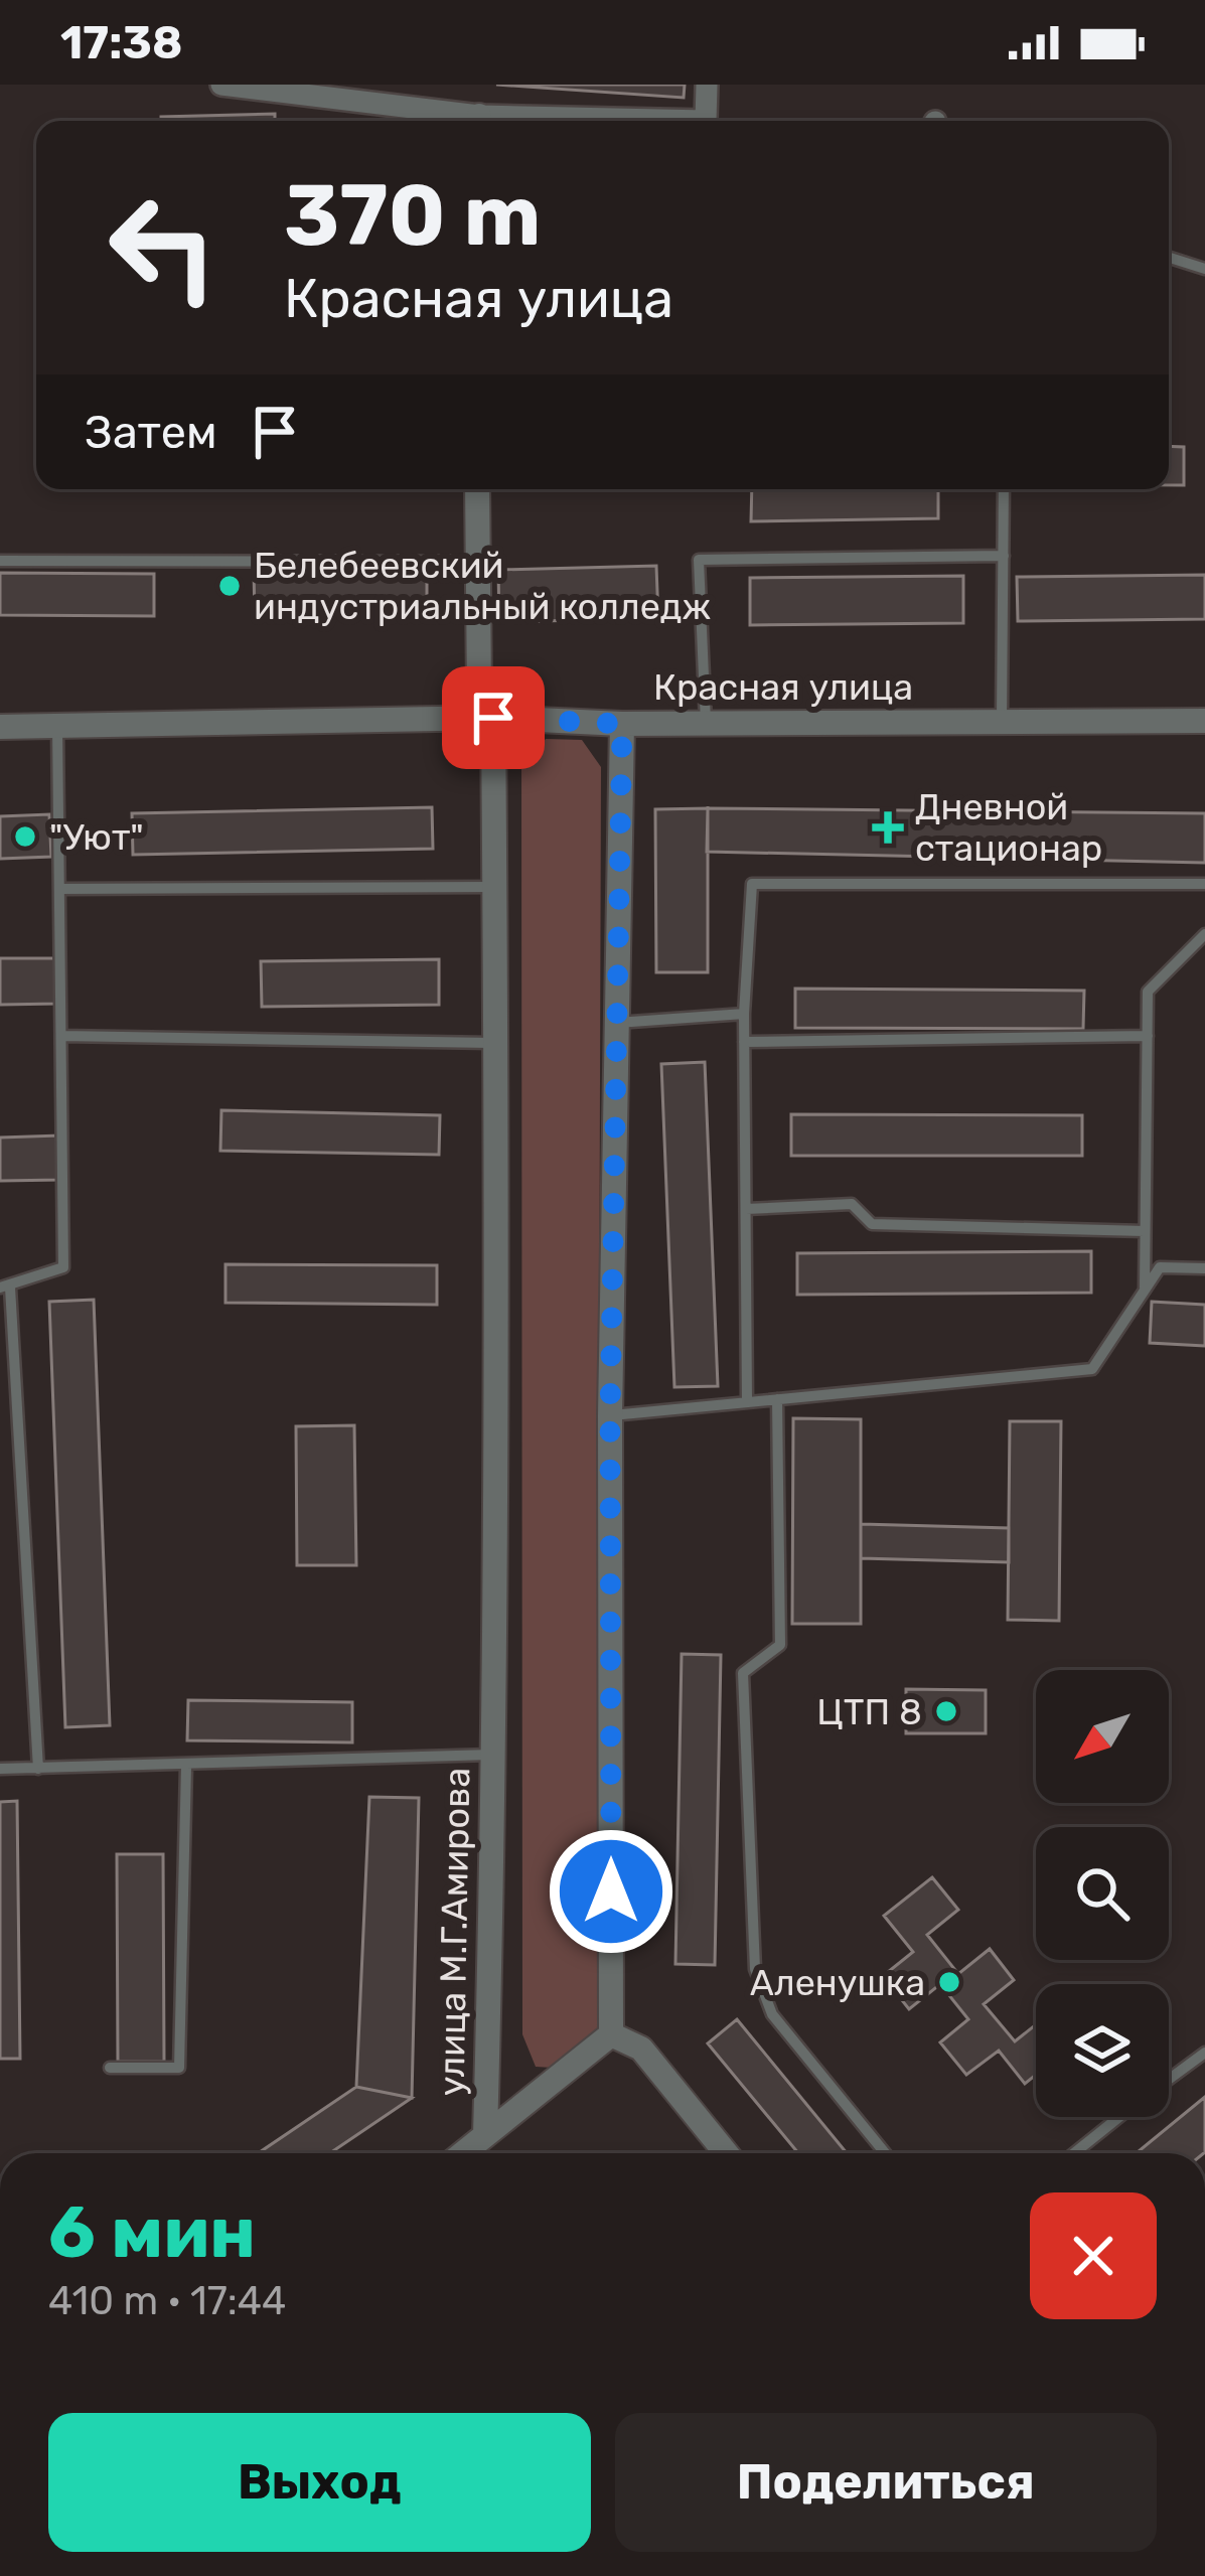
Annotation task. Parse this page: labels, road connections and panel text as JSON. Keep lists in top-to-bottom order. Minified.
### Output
{"streets":{"street":["Красная улица","улица М.Г.Амирова"]},"crossings":[["Красная улица","улица М.Г.Амирова"]],"places":{"other":["Белебеевский индустриальный колледж","\"Уют\"","ЦТП 8","Аленушка"],"health":["Дневной стационар"]},"north":"bottom left","page":{"status":"17:38","turn":["370 m","Красная улица"],"then":"Затем","heading":["6 мин","410 m · 17:44"],"buttons":["Выход","Поделиться"]}}
